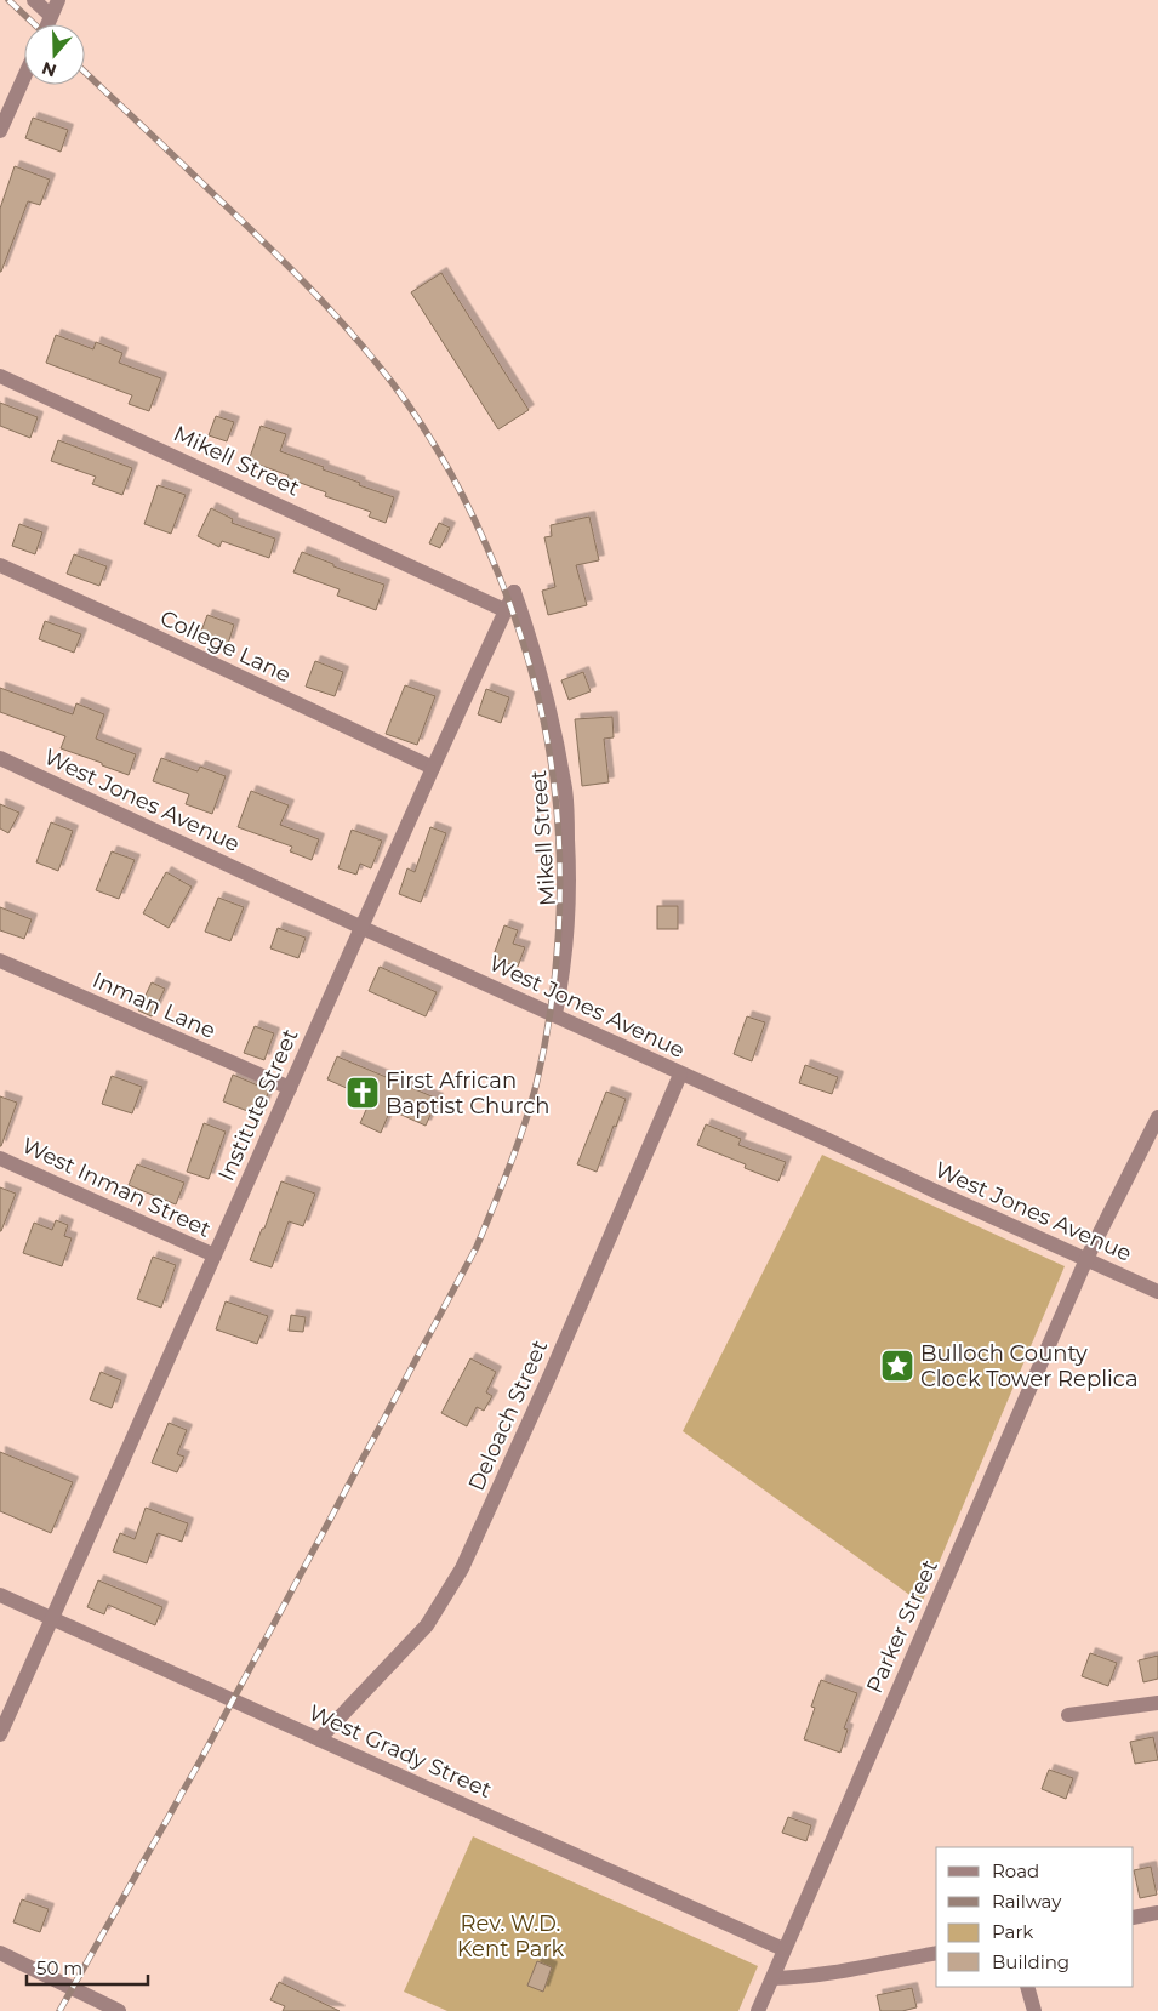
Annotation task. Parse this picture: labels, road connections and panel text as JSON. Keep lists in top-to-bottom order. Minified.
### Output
{"streets":{"street":["Mikell Street","College Lane","West Jones Avenue","Inman Lane","Institute Street","West Inman Street","Deloach Street","Parker Street","West Grady Street"]},"crossings":[["Mikell Street","West Jones Avenue"],["Mikell Street","Institute Street"],["College Lane","Institute Street"],["West Jones Avenue","Institute Street"],["West Jones Avenue","Deloach Street"],["West Jones Avenue","Parker Street"],["Inman Lane","Institute Street"],["Institute Street","West Inman Street"],["Institute Street","West Grady Street"],["Deloach Street","West Grady Street"],["Parker Street","West Grady Street"]],"parks":["Rev. W.D. Kent Park"],"places":{"church":["First African Baptist Church"],"place":["Bulloch County Clock Tower Replica"]},"legend":["Road","Railway","Park","Building"],"scale_bar":"50 m","north":"bottom"}
